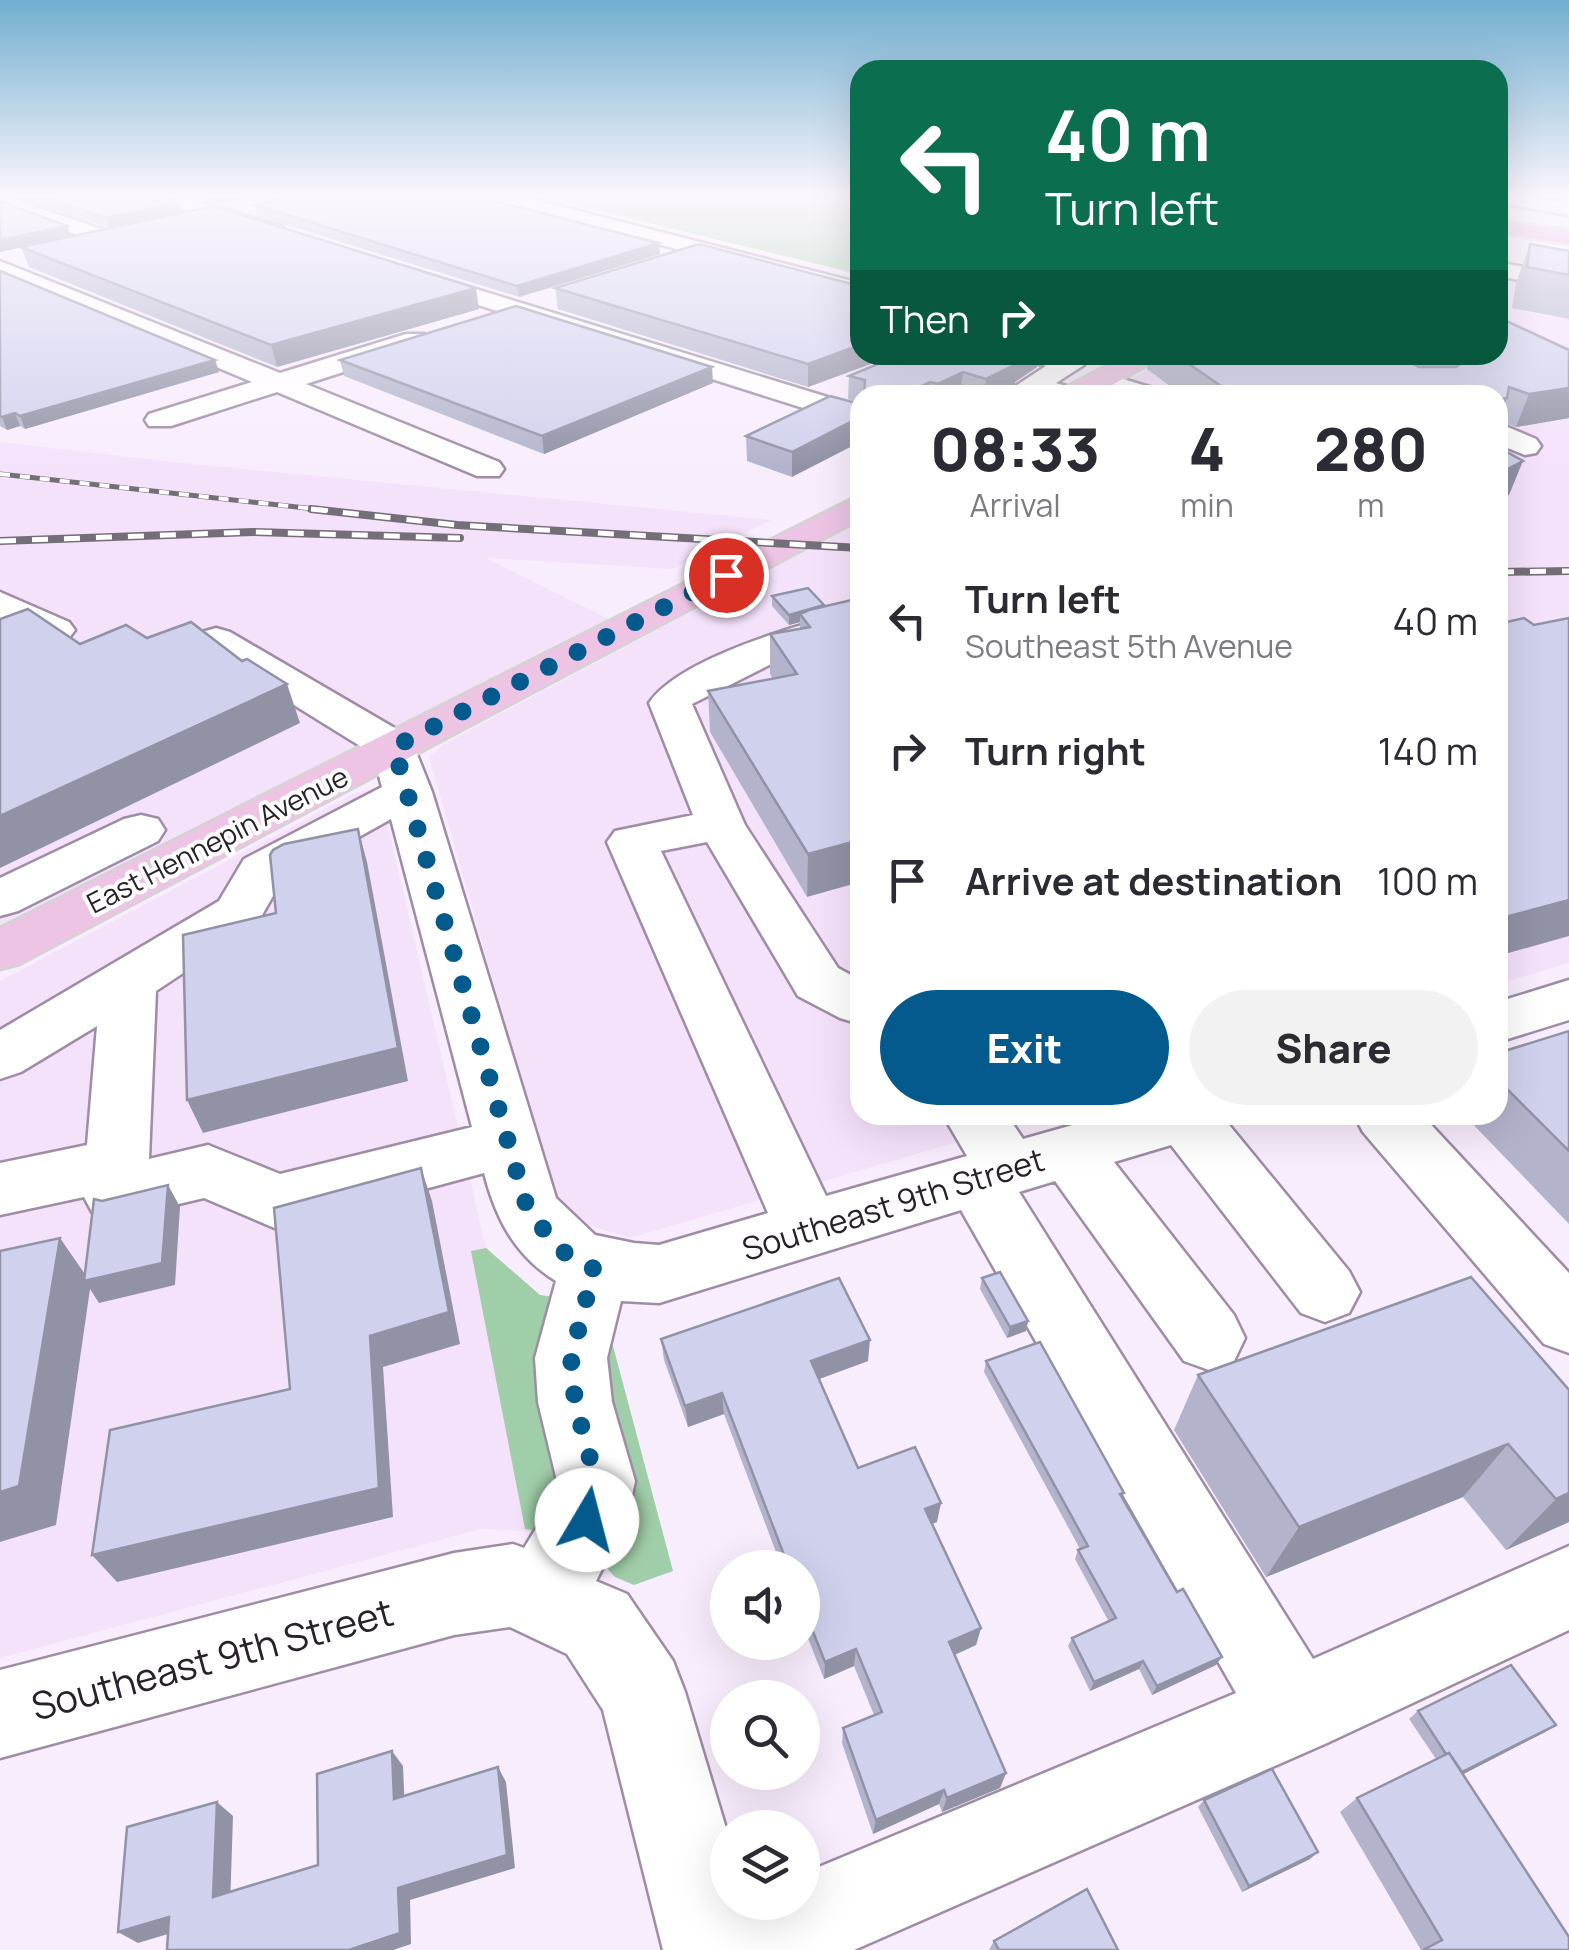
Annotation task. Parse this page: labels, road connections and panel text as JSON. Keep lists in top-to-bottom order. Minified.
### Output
{"streets":{"main road":["East Hennepin Avenue"],"street":["Southeast 9th Street"]},"page":{"turn":["40 m","Turn left"],"then":"Then","eta":["08:33","Arrival","4","min","280","m"],"list":[{"name":"Turn left","note":"Southeast 5th Avenue","value":"40 m"},{"name":"Turn right","value":"140 m"},{"name":"Arrive at destination","value":"100 m"}],"buttons":["Exit","Share"]}}
